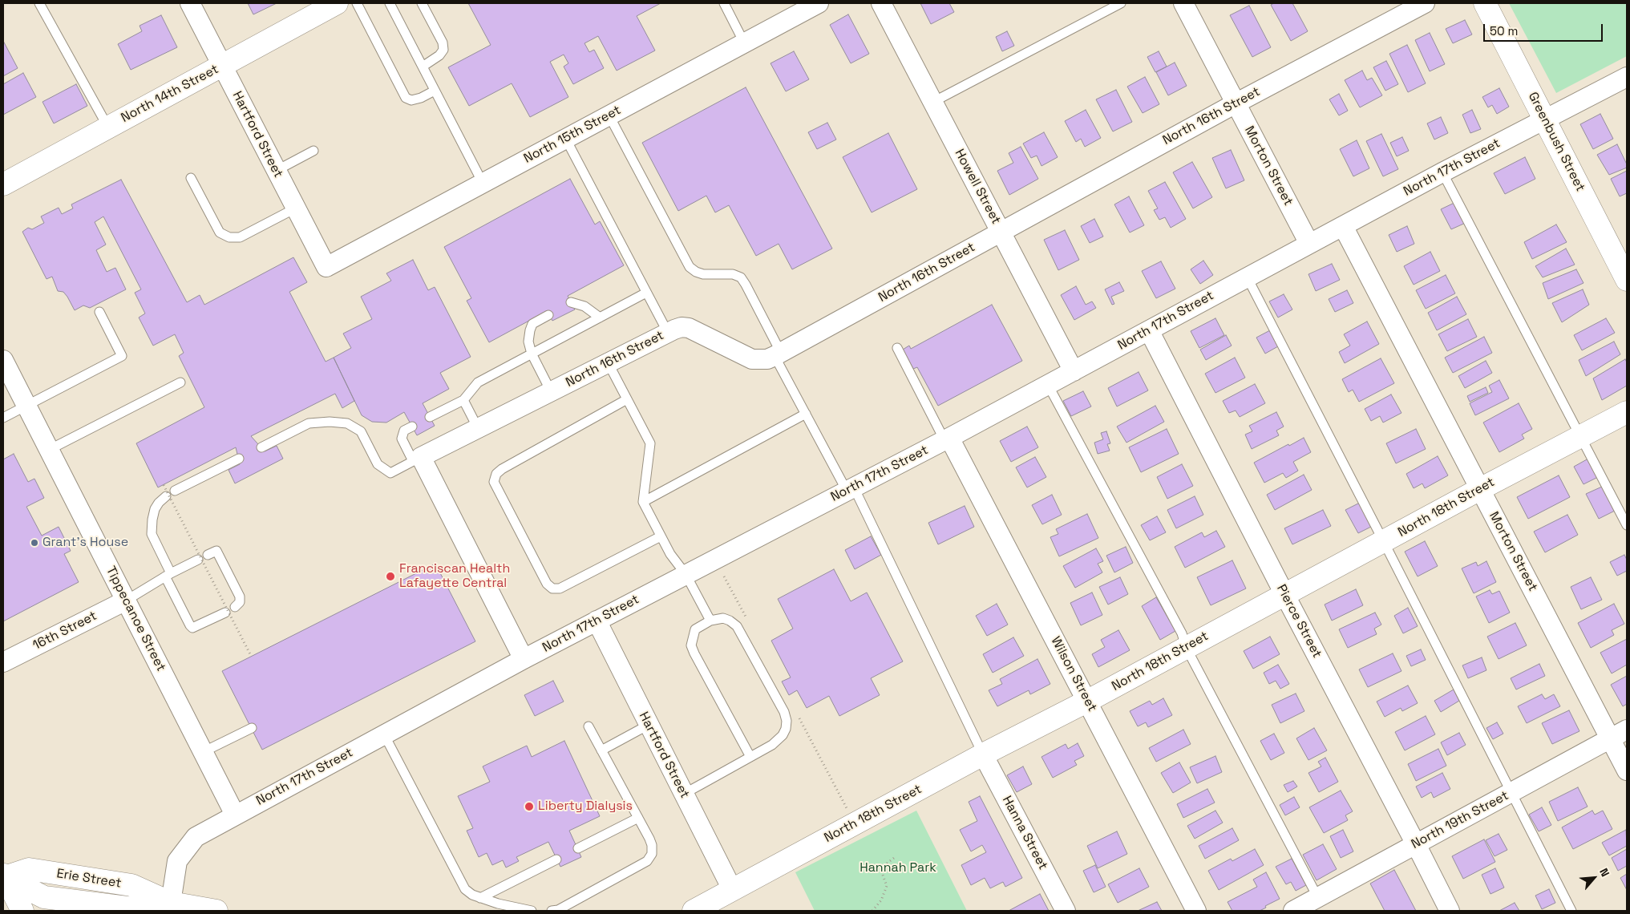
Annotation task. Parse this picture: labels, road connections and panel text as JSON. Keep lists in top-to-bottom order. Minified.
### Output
{"streets":{"main road":["North 14th Street","Greenbush Street","North 18th Street","Erie Street"],"street":["North 16th Street","Hartford Street","North 15th Street","Morton Street","North 17th Street","Howell Street","Tippecanoe Street","Pierce Street","16th Street","Wilson Street","North 19th Street","Hanna Street"]},"crossings":[["North 14th Street","Hartford Street"],["North 16th Street","Morton Street"],["North 16th Street","Howell Street"],["Hartford Street","North 15th Street"],["Hartford Street","North 17th Street"],["Hartford Street","North 18th Street"],["Greenbush Street","North 17th Street"],["Morton Street","North 17th Street"],["Morton Street","North 18th Street"],["Morton Street","North 19th Street"],["North 17th Street","Howell Street"],["North 17th Street","Tippecanoe Street"],["North 17th Street","Pierce Street"],["North 17th Street","Wilson Street"],["North 17th Street","Erie Street"],["North 18th Street","Pierce Street"],["North 18th Street","Wilson Street"],["North 18th Street","Hanna Street"],["Tippecanoe Street","16th Street"],["Pierce Street","North 19th Street"]],"parks":["Hannah Park"],"places":["Grant's House","Franciscan Health Lafayette Central","Liberty Dialysis"],"scale_bar":"50 m","north":"top right"}
